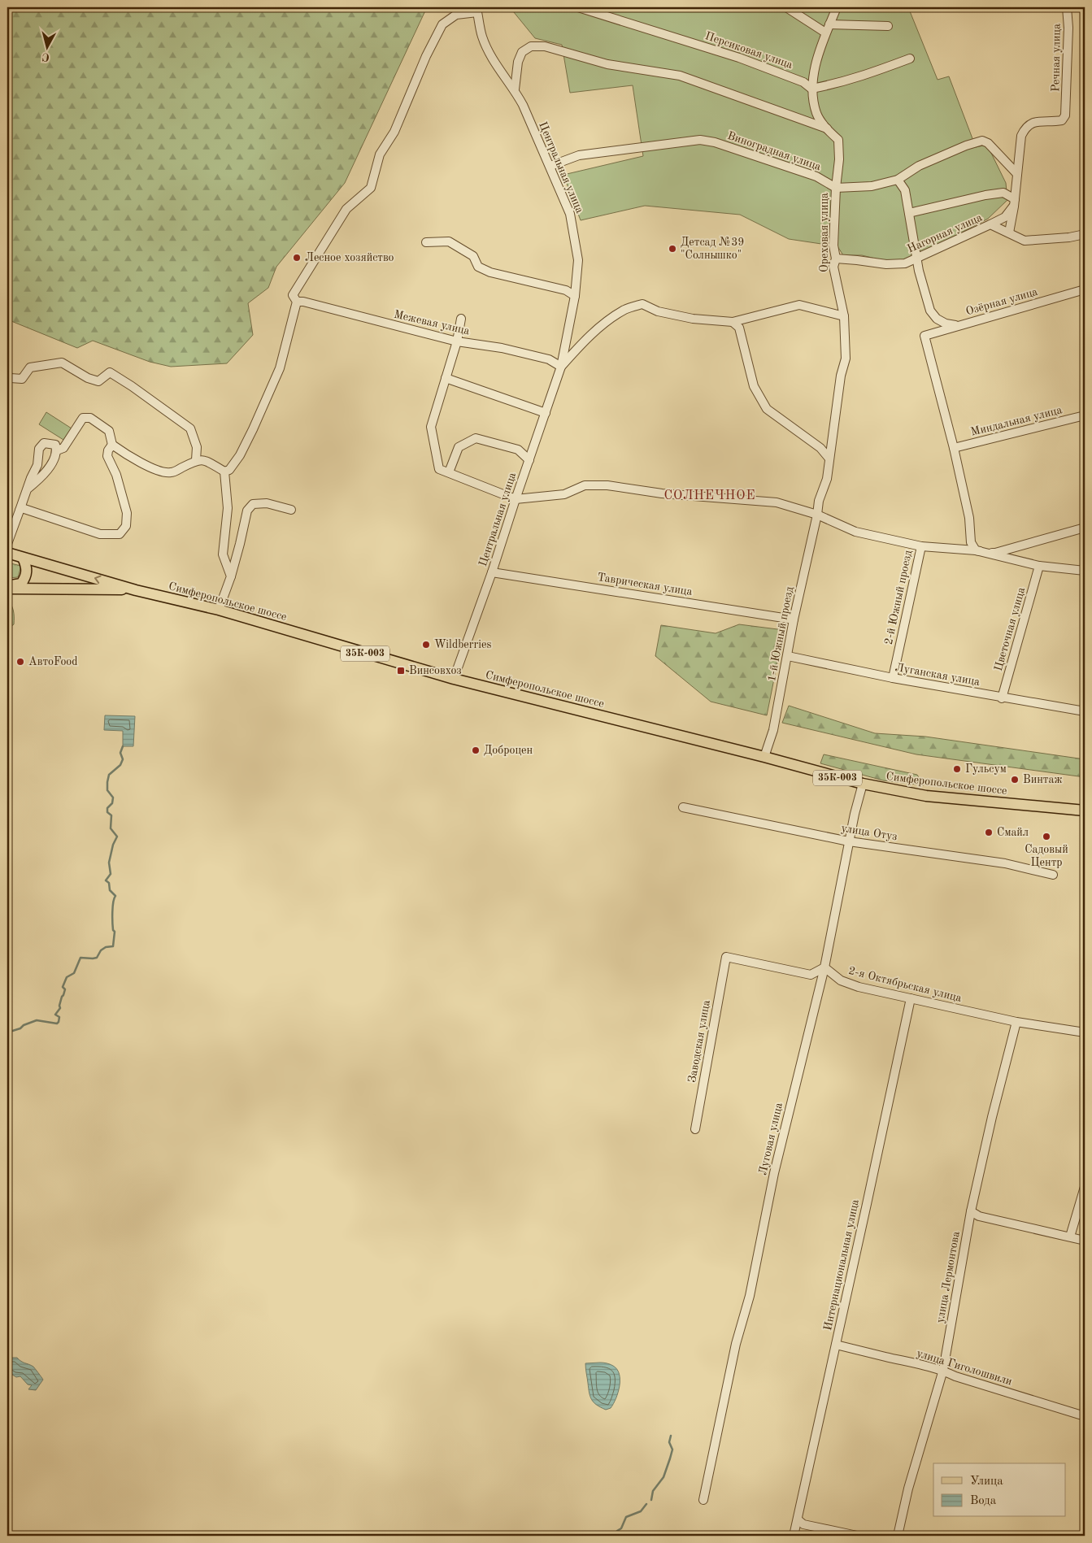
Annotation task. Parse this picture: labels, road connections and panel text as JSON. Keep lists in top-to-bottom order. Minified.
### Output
{"streets":{"main road":["Симферопольское шоссе","35К-003"],"street":["Персиковая улица","Речная улица","Виноградная улица","Центральная улица","Ореховая улица","Нагорная улица","Озёрная улица","Межевая улица","Миндальная улица","Таврическая улица","2-й Южный проезд","Цветочная улица","1-й Южный проезд","Луганская улица","улица Отуз","2-я Октябрьская улица","Заводская улица","Луговая улица","Интернациональная улица","улица Лермонтова","улица Гиголошвили"]},"crossings":[["Персиковая улица","Ореховая улица"],["Виноградная улица","Центральная улица"],["Виноградная улица","Ореховая улица"],["Центральная улица","Ореховая улица"],["Центральная улица","Межевая улица"],["Центральная улица","Таврическая улица"],["Центральная улица","Симферопольское шоссе"],["Ореховая улица","Нагорная улица"],["Ореховая улица","1-й Южный проезд"],["Озёрная улица","Миндальная улица"],["Таврическая улица","1-й Южный проезд"],["2-й Южный проезд","Луганская улица"],["Симферопольское шоссе","1-й Южный проезд"],["Симферопольское шоссе","35К-003"],["Симферопольское шоссе","Луговая улица"],["Цветочная улица","Луганская улица"],["1-й Южный проезд","Луганская улица"],["улица Отуз","Луговая улица"],["2-я Октябрьская улица","Заводская улица"],["2-я Октябрьская улица","Луговая улица"],["2-я Октябрьская улица","Интернациональная улица"],["2-я Октябрьская улица","улица Лермонтова"],["Заводская улица","Луговая улица"],["Интернациональная улица","улица Гиголошвили"],["улица Лермонтова","улица Гиголошвили"]],"districts":["СОЛНЕЧНОЕ"],"places":{"other":["Детсад №39 \"Солнышко\"","Лесное хозяйство","Wildberries","АвтоFood","Доброцен","Гульсум","Винтаж","Смайл","Садовый Центр"],"transit":["Винсовхоз"]},"legend":["Улица","Вода"],"north":"bottom"}
